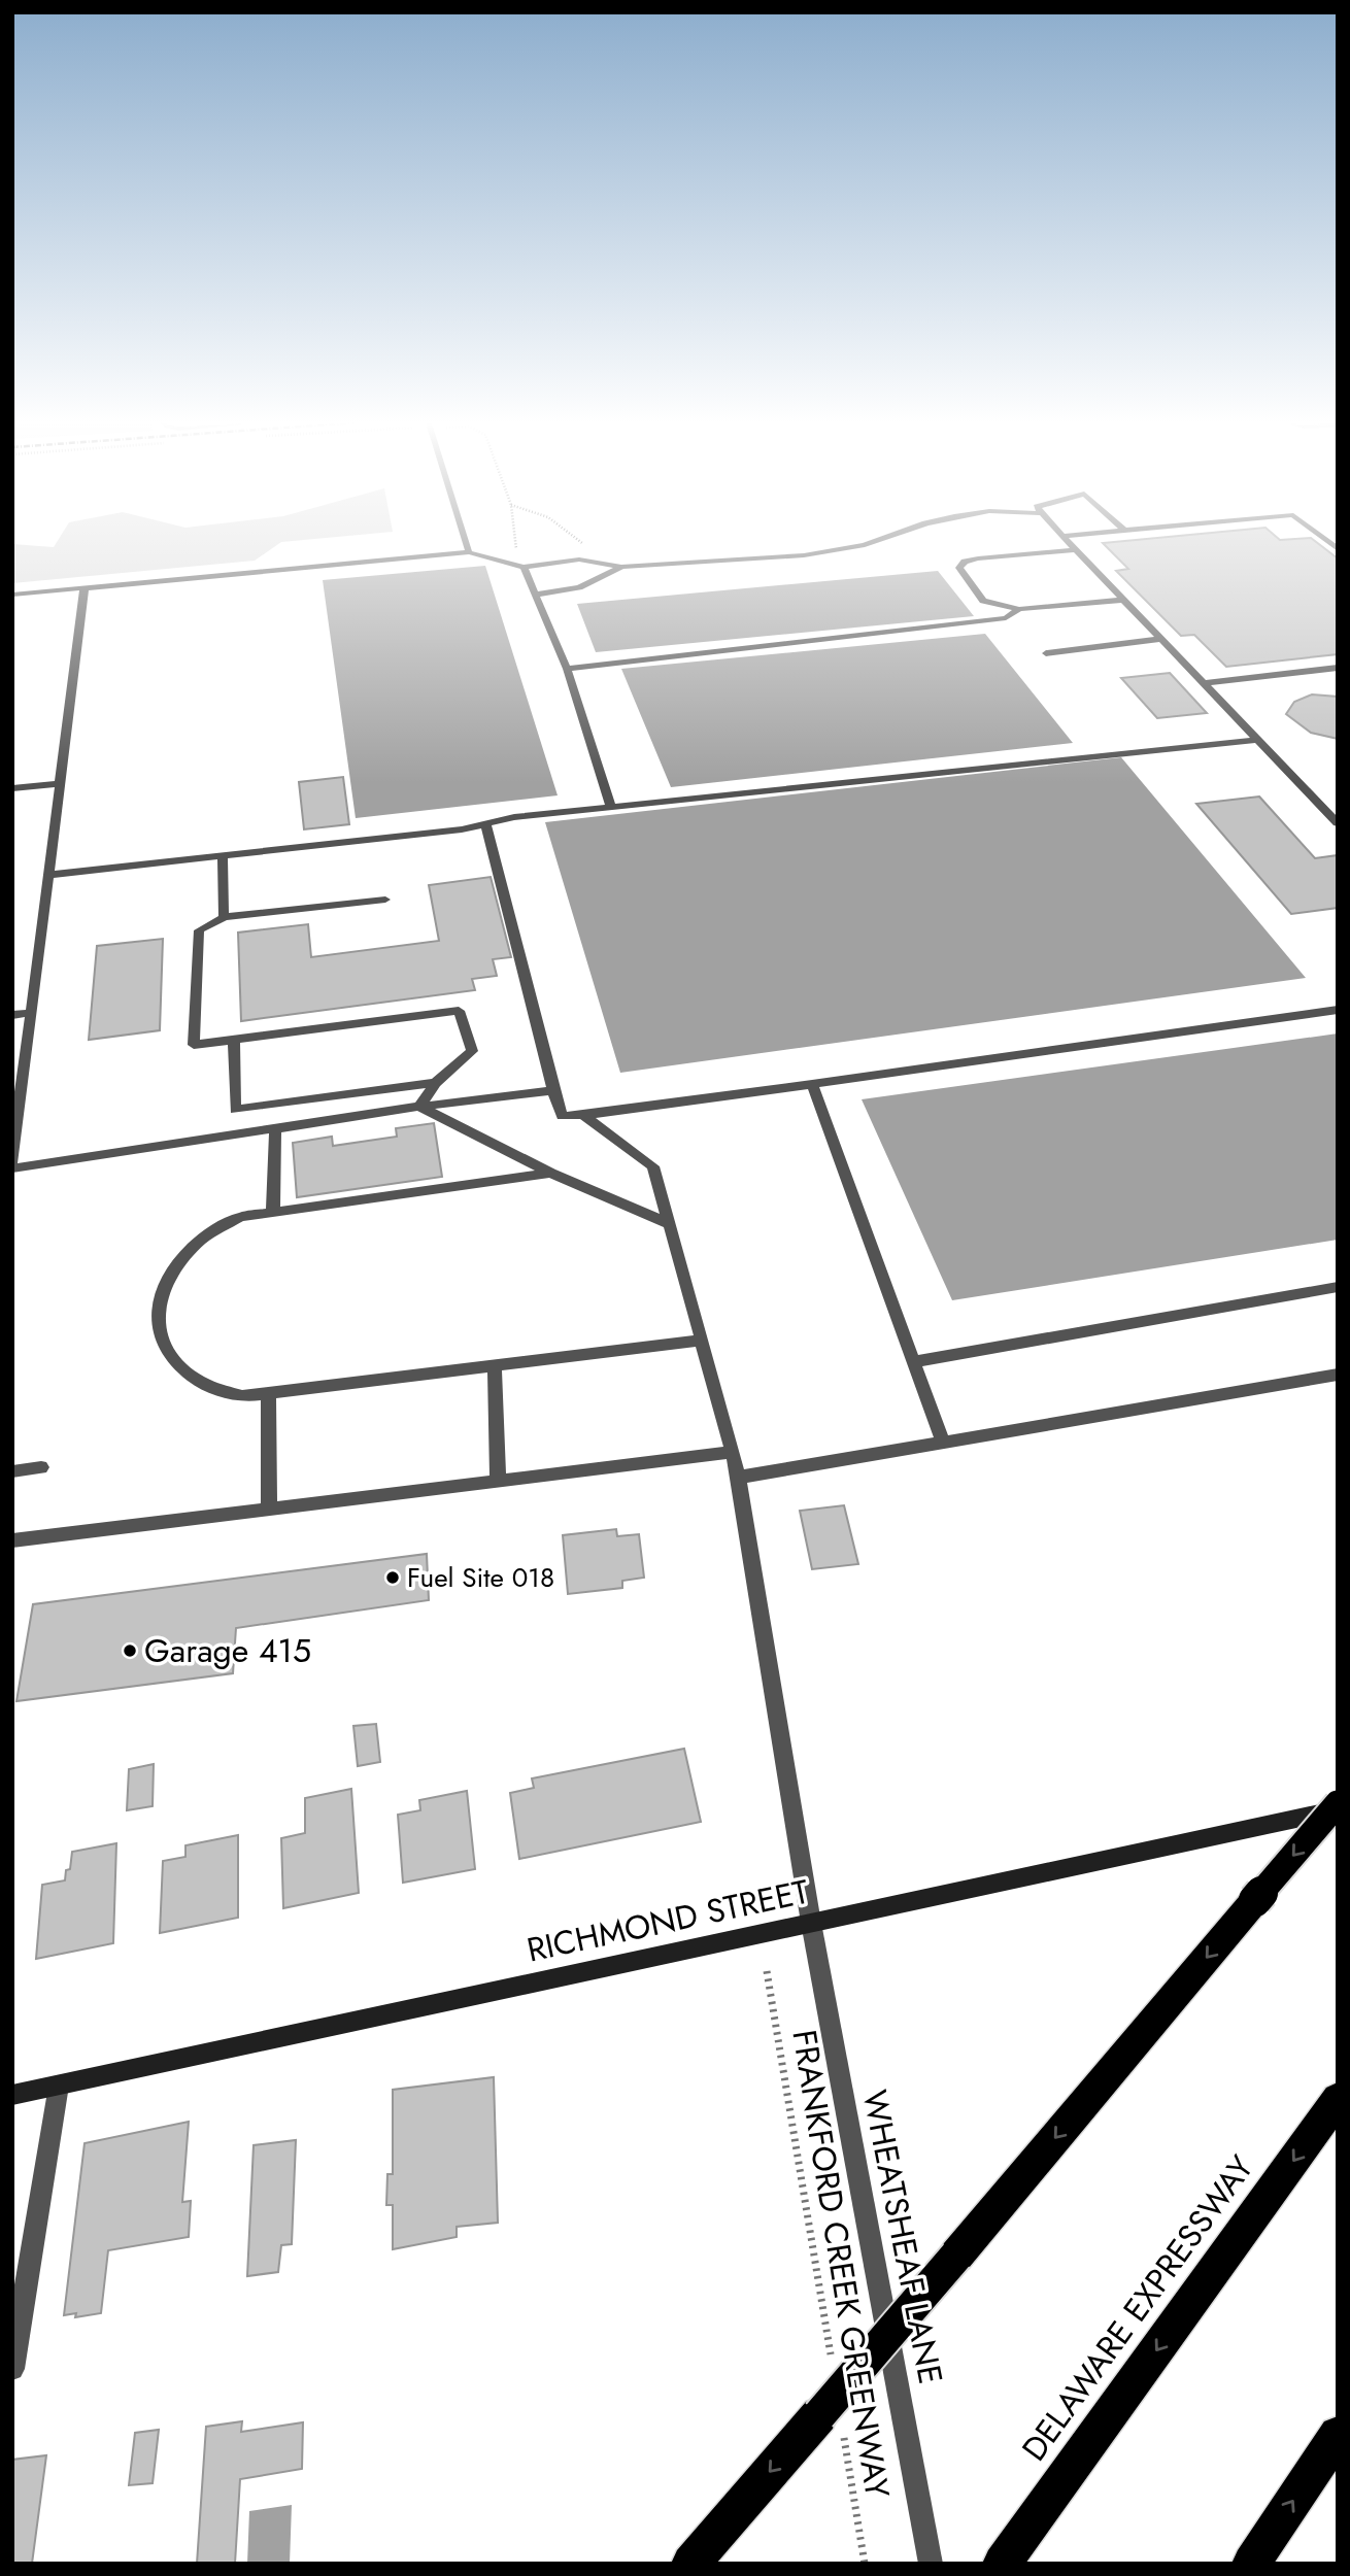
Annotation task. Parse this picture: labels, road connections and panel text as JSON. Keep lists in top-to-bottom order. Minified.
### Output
{"streets":{"highway":["DELAWARE EXPRESSWAY"],"main road":["RICHMOND STREET"],"street":["WHEATSHEAF LANE"],"path":["FRANKFORD CREEK GREENWAY"]},"crossings":[["RICHMOND STREET","WHEATSHEAF LANE"]],"one_way":["DELAWARE EXPRESSWAY"],"places":["Fuel Site 018","Garage 415"]}
